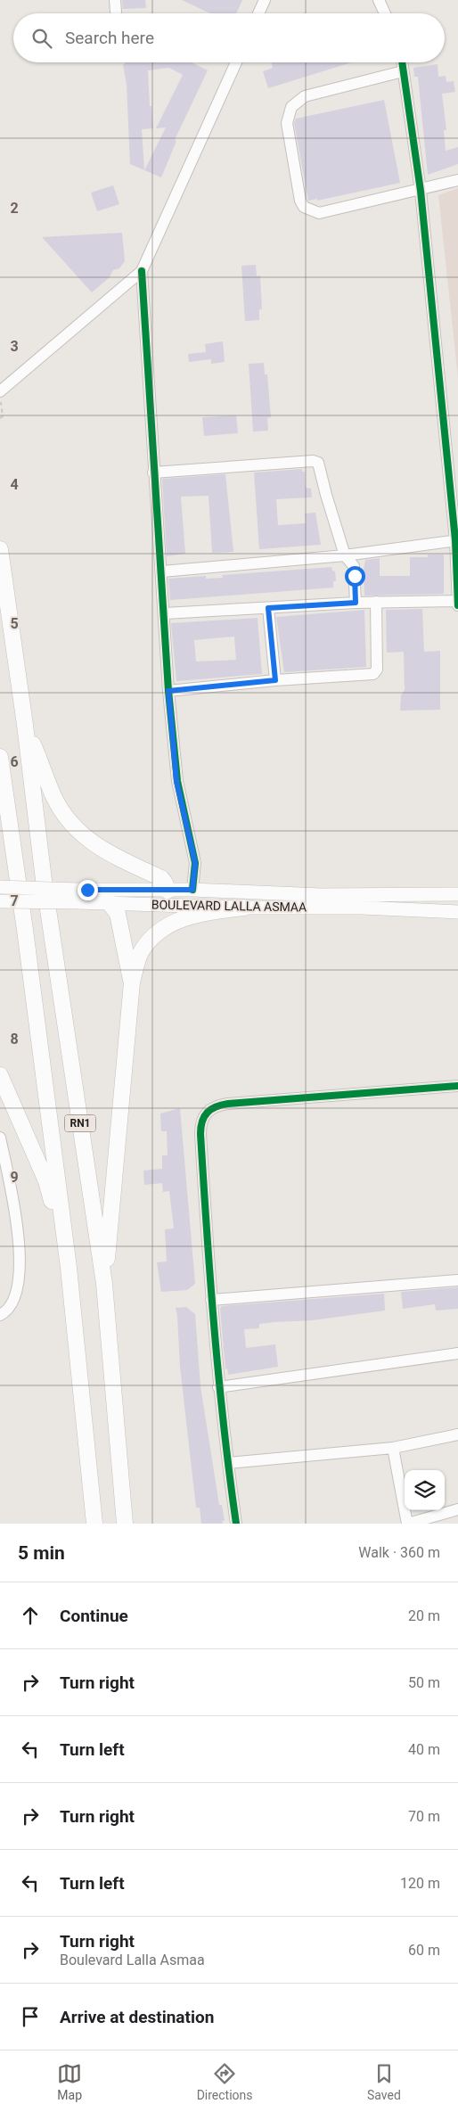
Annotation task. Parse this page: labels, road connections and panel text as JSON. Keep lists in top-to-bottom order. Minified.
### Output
{"streets":{"highway":["RN1"],"main road":["BOULEVARD LALLA ASMAA"]},"page":{"search":"Search here","heading":["5 min","Walk · 360 m"],"list":[["Continue","20 m"],["Turn right","50 m"],["Turn left","40 m"],["Turn right","70 m"],["Turn left","120 m"],["Turn right","Boulevard Lalla Asmaa","60 m"],"Arrive at destination"],"nav":["Map","Directions","Saved"]},"grid":{"rows":["2","3","4","5","6","7","8","9"]}}
